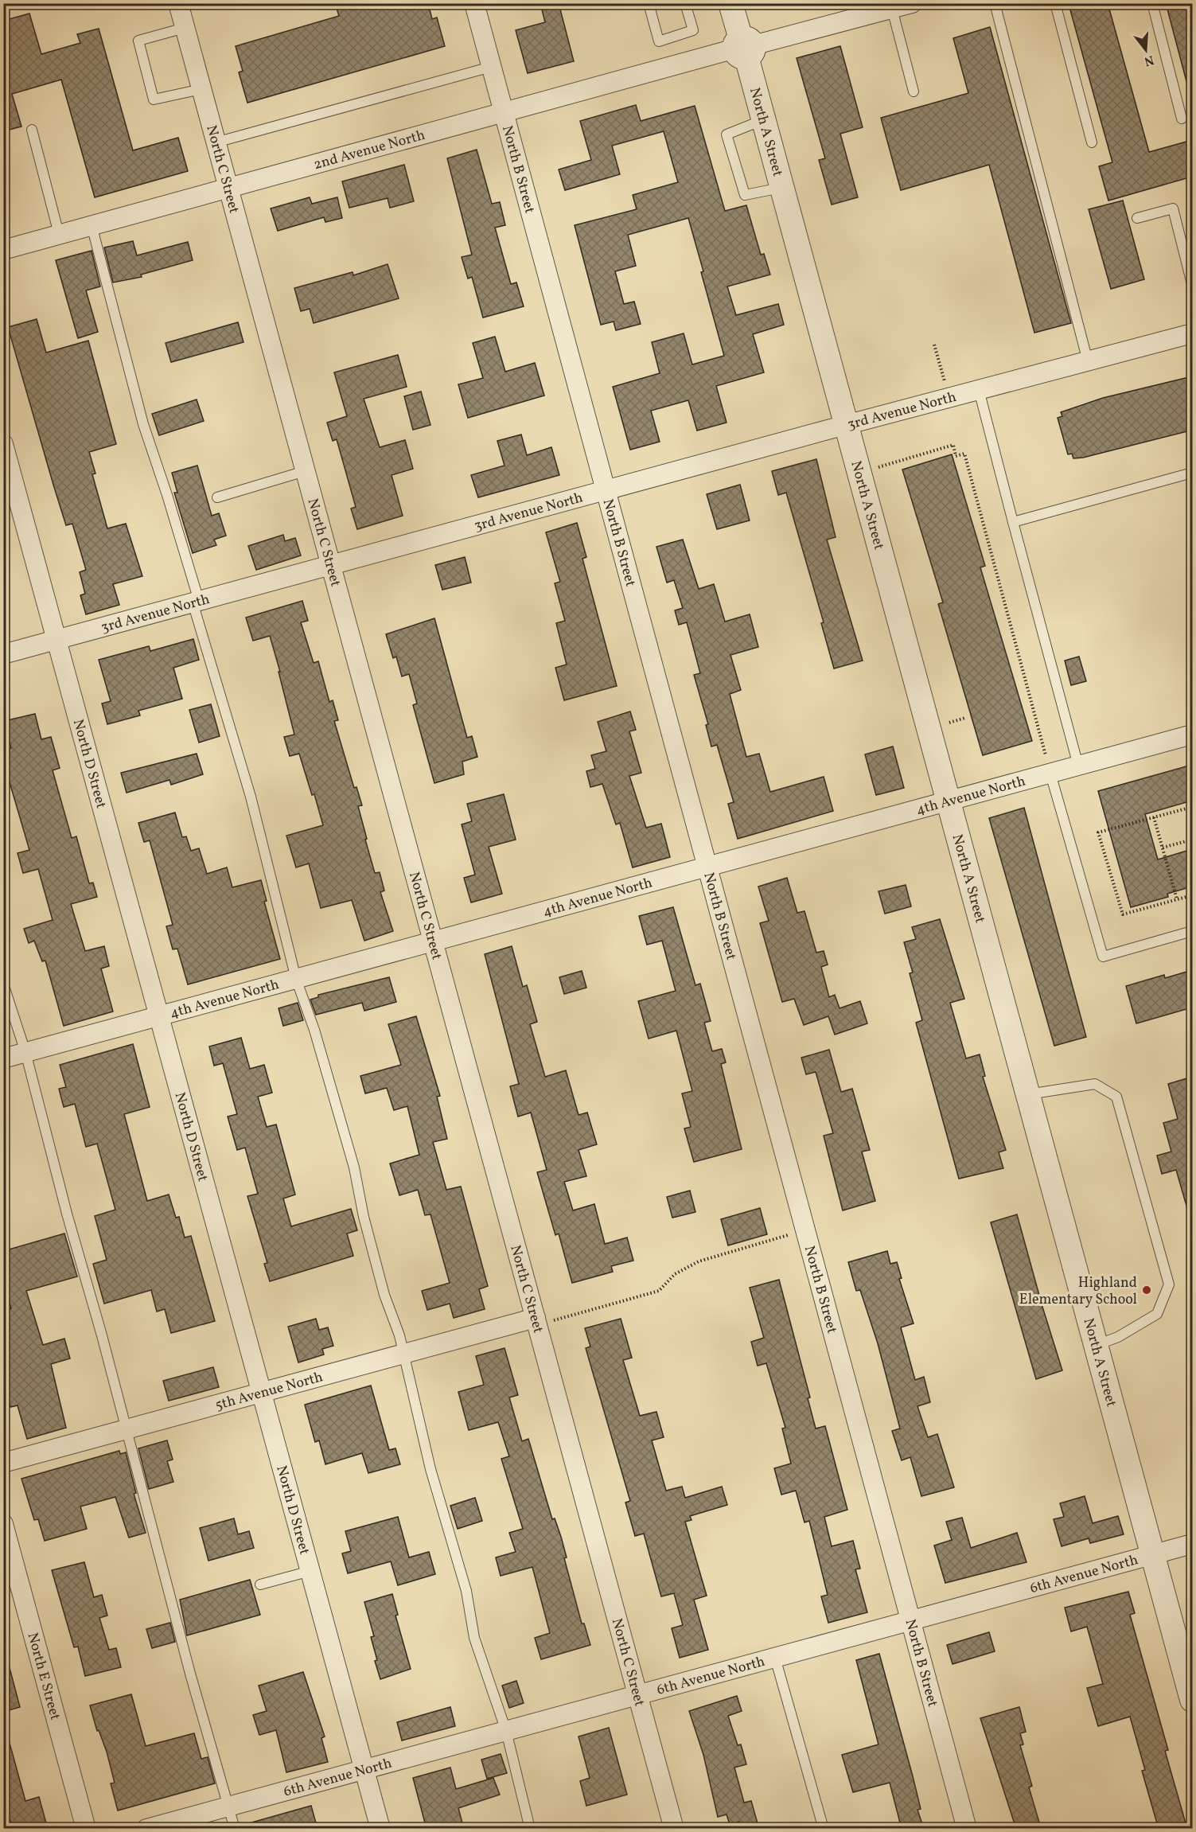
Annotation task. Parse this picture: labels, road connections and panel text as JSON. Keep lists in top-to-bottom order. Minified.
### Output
{"streets":{"street":["North A Street","2nd Avenue North","North C Street","North B Street","3rd Avenue North","North D Street","4th Avenue North","5th Avenue North","6th Avenue North","North E Street"]},"crossings":[["North A Street","2nd Avenue North"],["North A Street","3rd Avenue North"],["North A Street","4th Avenue North"],["North A Street","6th Avenue North"],["2nd Avenue North","North C Street"],["2nd Avenue North","North B Street"],["North C Street","3rd Avenue North"],["North C Street","4th Avenue North"],["North C Street","5th Avenue North"],["North C Street","6th Avenue North"],["North B Street","3rd Avenue North"],["North B Street","4th Avenue North"],["North B Street","6th Avenue North"],["3rd Avenue North","North D Street"],["North D Street","4th Avenue North"],["North D Street","5th Avenue North"],["North D Street","6th Avenue North"]],"places":["Highland Elementary School"],"north":"bottom"}
